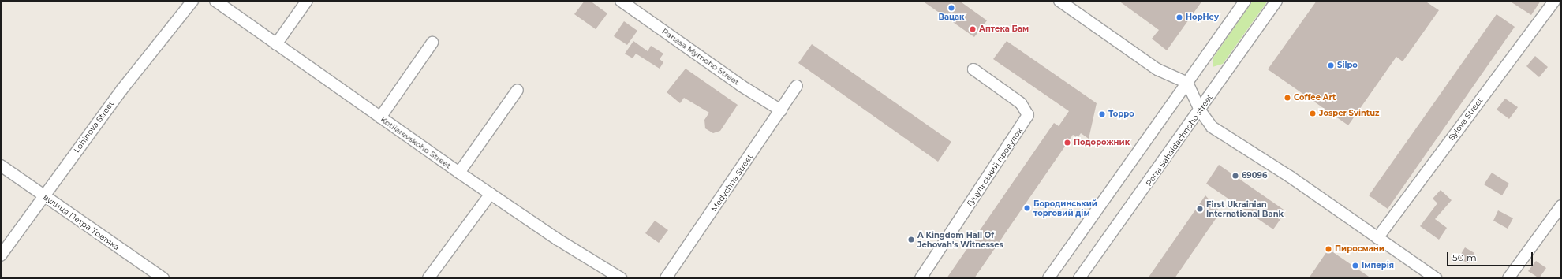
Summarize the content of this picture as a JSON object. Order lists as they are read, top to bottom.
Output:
{
  "streets": {
    "street": [
      "Panasa Myrnoho Street",
      "Sylova Street",
      "Lohinova Street",
      "Petra Sahaidachnoho street",
      "Kotliarevskoho Street",
      "Гуцульський провулок",
      "Medychna Street",
      "вулиця Петра Третяка"
    ]
  },
  "crossings": [
    ["Panasa Myrnoho Street", "Medychna Street"],
    ["Lohinova Street", "вулиця Петра Третяка"]
  ],
  "places": [
    "Вацак",
    "HopHey",
    "Аптека Бам",
    "Silpo",
    "Coffee Art",
    "Josper Svintuz",
    "Торро",
    "Подорожник",
    "69096",
    "Бородинський торговий дім",
    "First Ukrainian International Bank",
    "A Kingdom Hall Of Jehovah's Witnesses",
    "Пиросмани",
    "Імперія"
  ],
  "scale_bar": "50 m"
}
